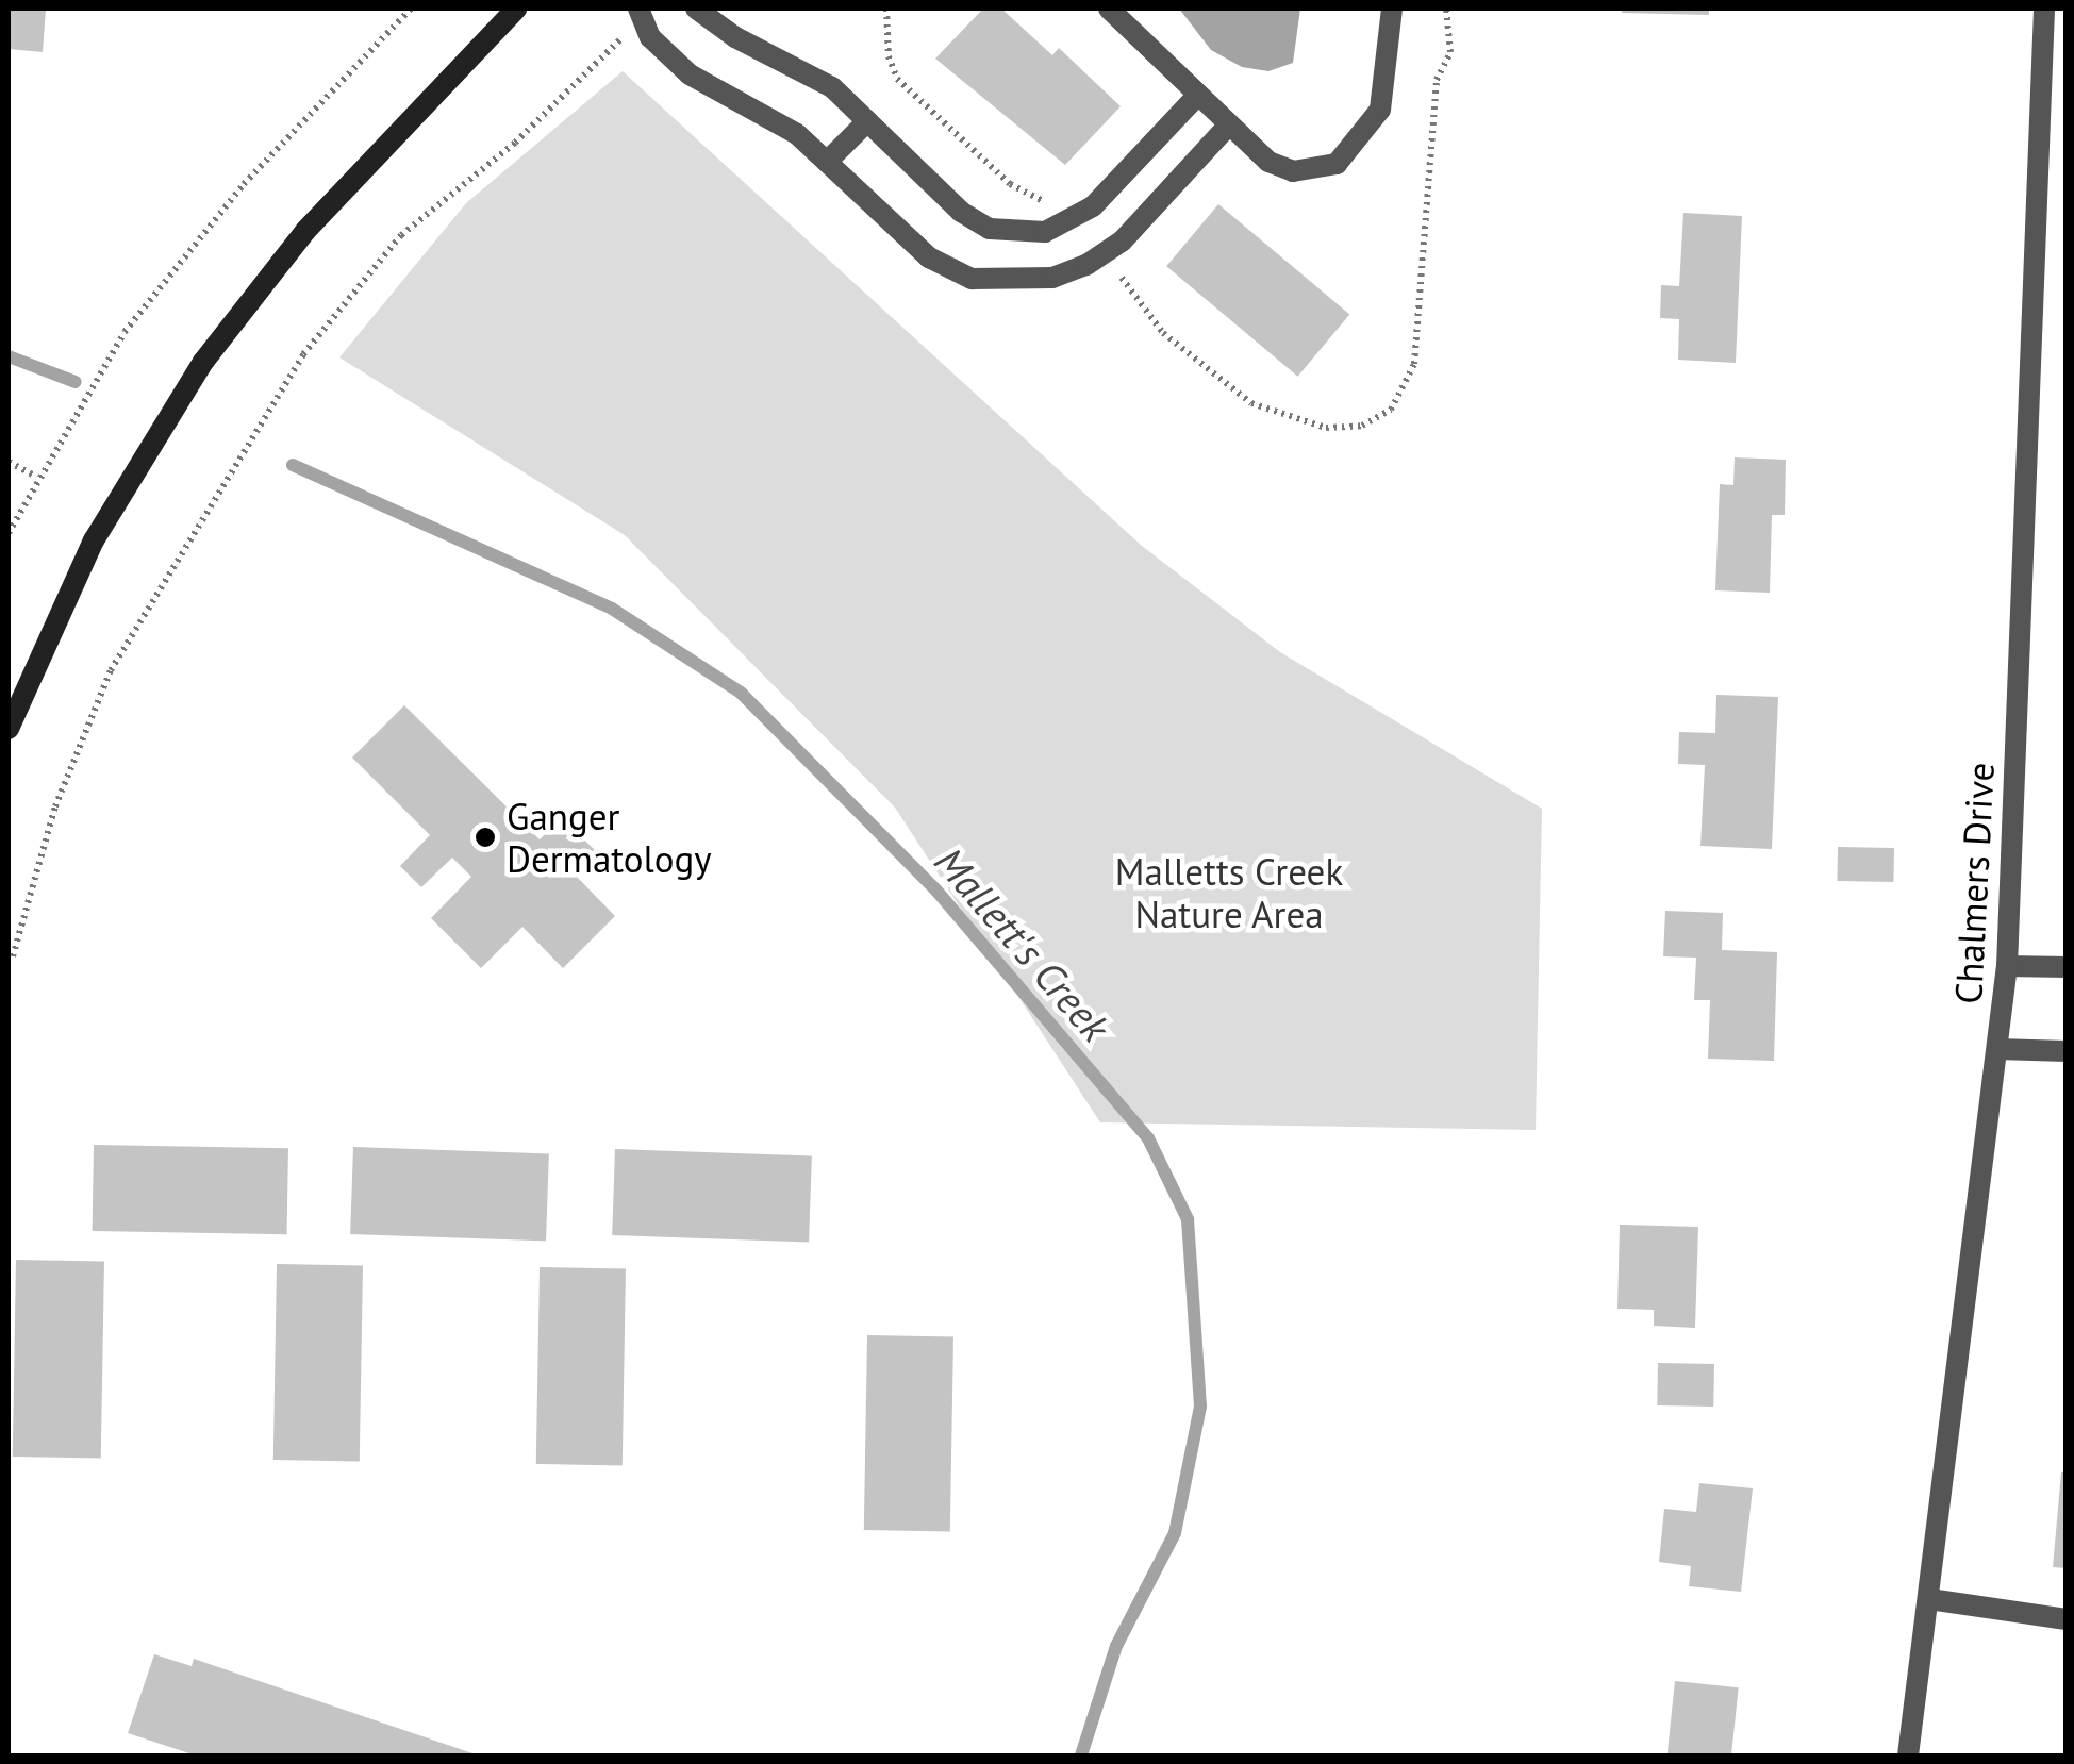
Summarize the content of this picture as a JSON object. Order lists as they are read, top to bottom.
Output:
{
  "streets": {
    "street": ["Chalmers Drive"]
  },
  "water": ["Mallett's Creek"],
  "parks": ["Malletts Creek Nature Area"],
  "places": ["Ganger Dermatology"]
}
